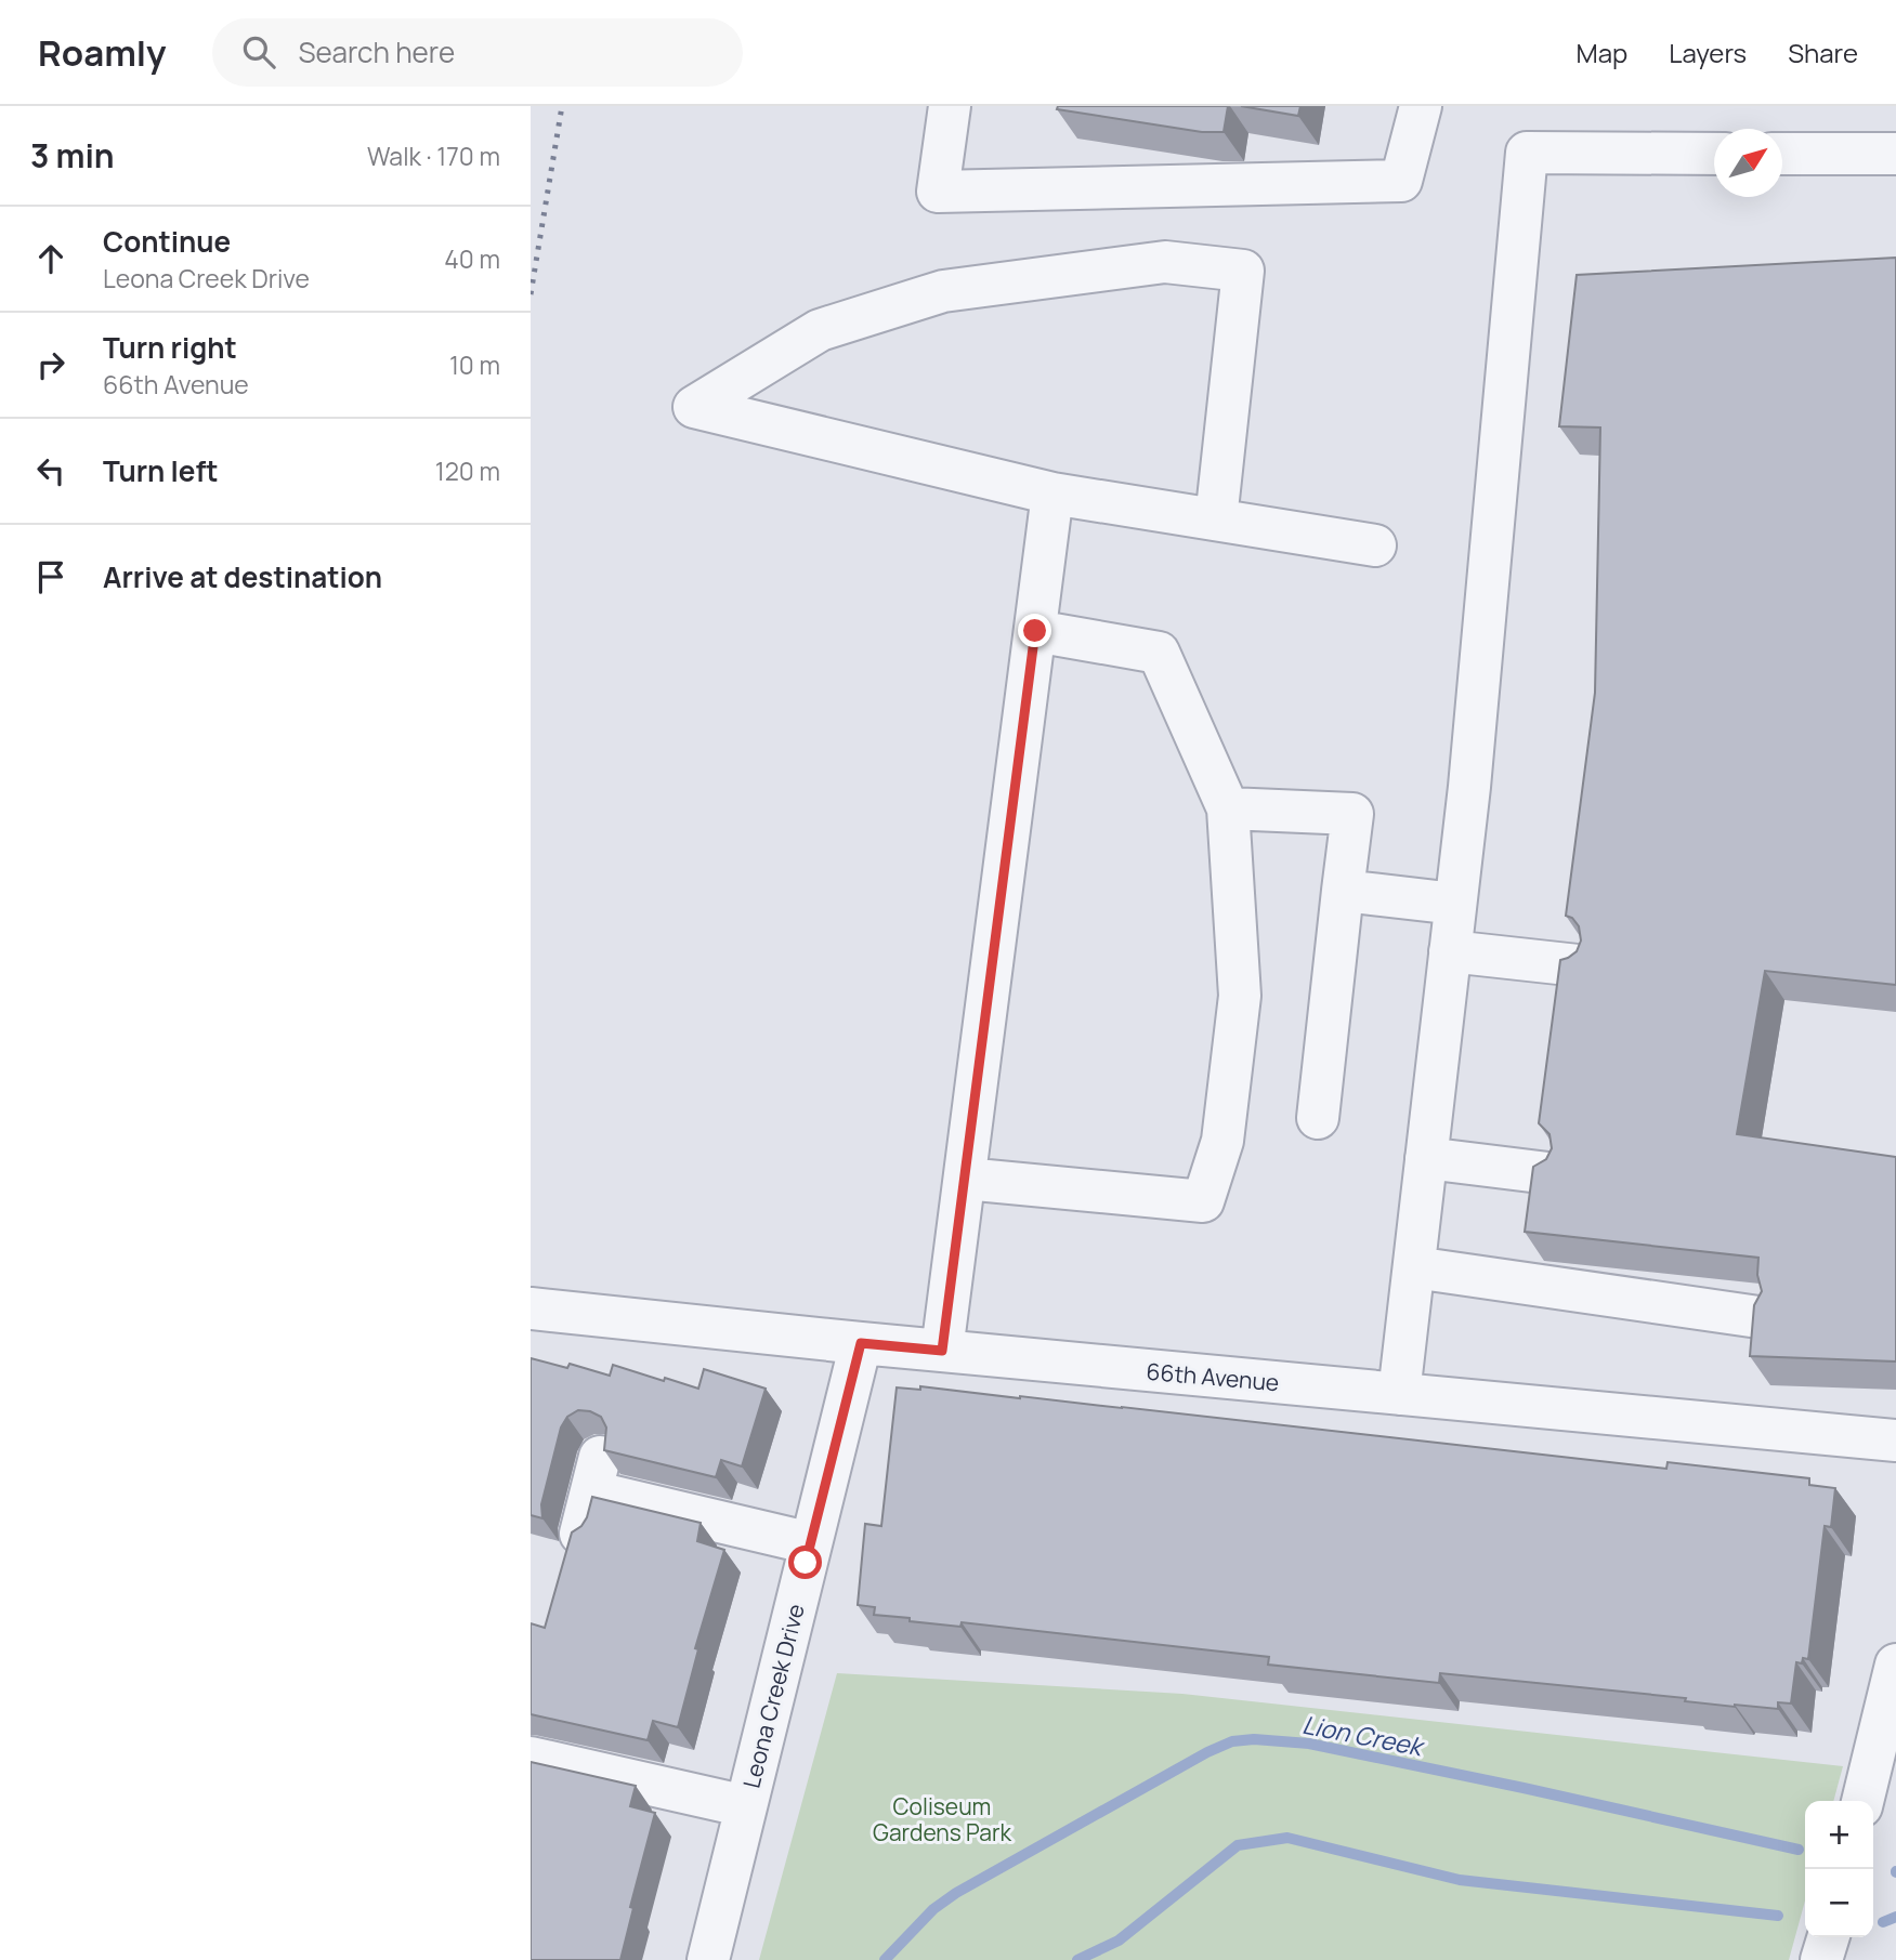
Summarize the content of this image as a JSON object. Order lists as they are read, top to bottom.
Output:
{
  "streets": {
    "street": ["66th Avenue", "Leona Creek Drive"]
  },
  "crossings": [
    ["66th Avenue", "Leona Creek Drive"]
  ],
  "water": ["Lion Creek"],
  "parks": ["Coliseum Gardens Park"],
  "north": "top right",
  "page": {
    "header": "Roamly",
    "search": "Search here",
    "nav": ["Map", "Layers", "Share"],
    "heading": ["3 min", "Walk · 170 m"],
    "list": [
      ["Continue", "Leona Creek Drive", "40 m"],
      ["Turn right", "66th Avenue", "10 m"],
      ["Turn left", "120 m"],
      "Arrive at destination"
    ],
    "map_buttons": ["+", "−"]
  }
}
